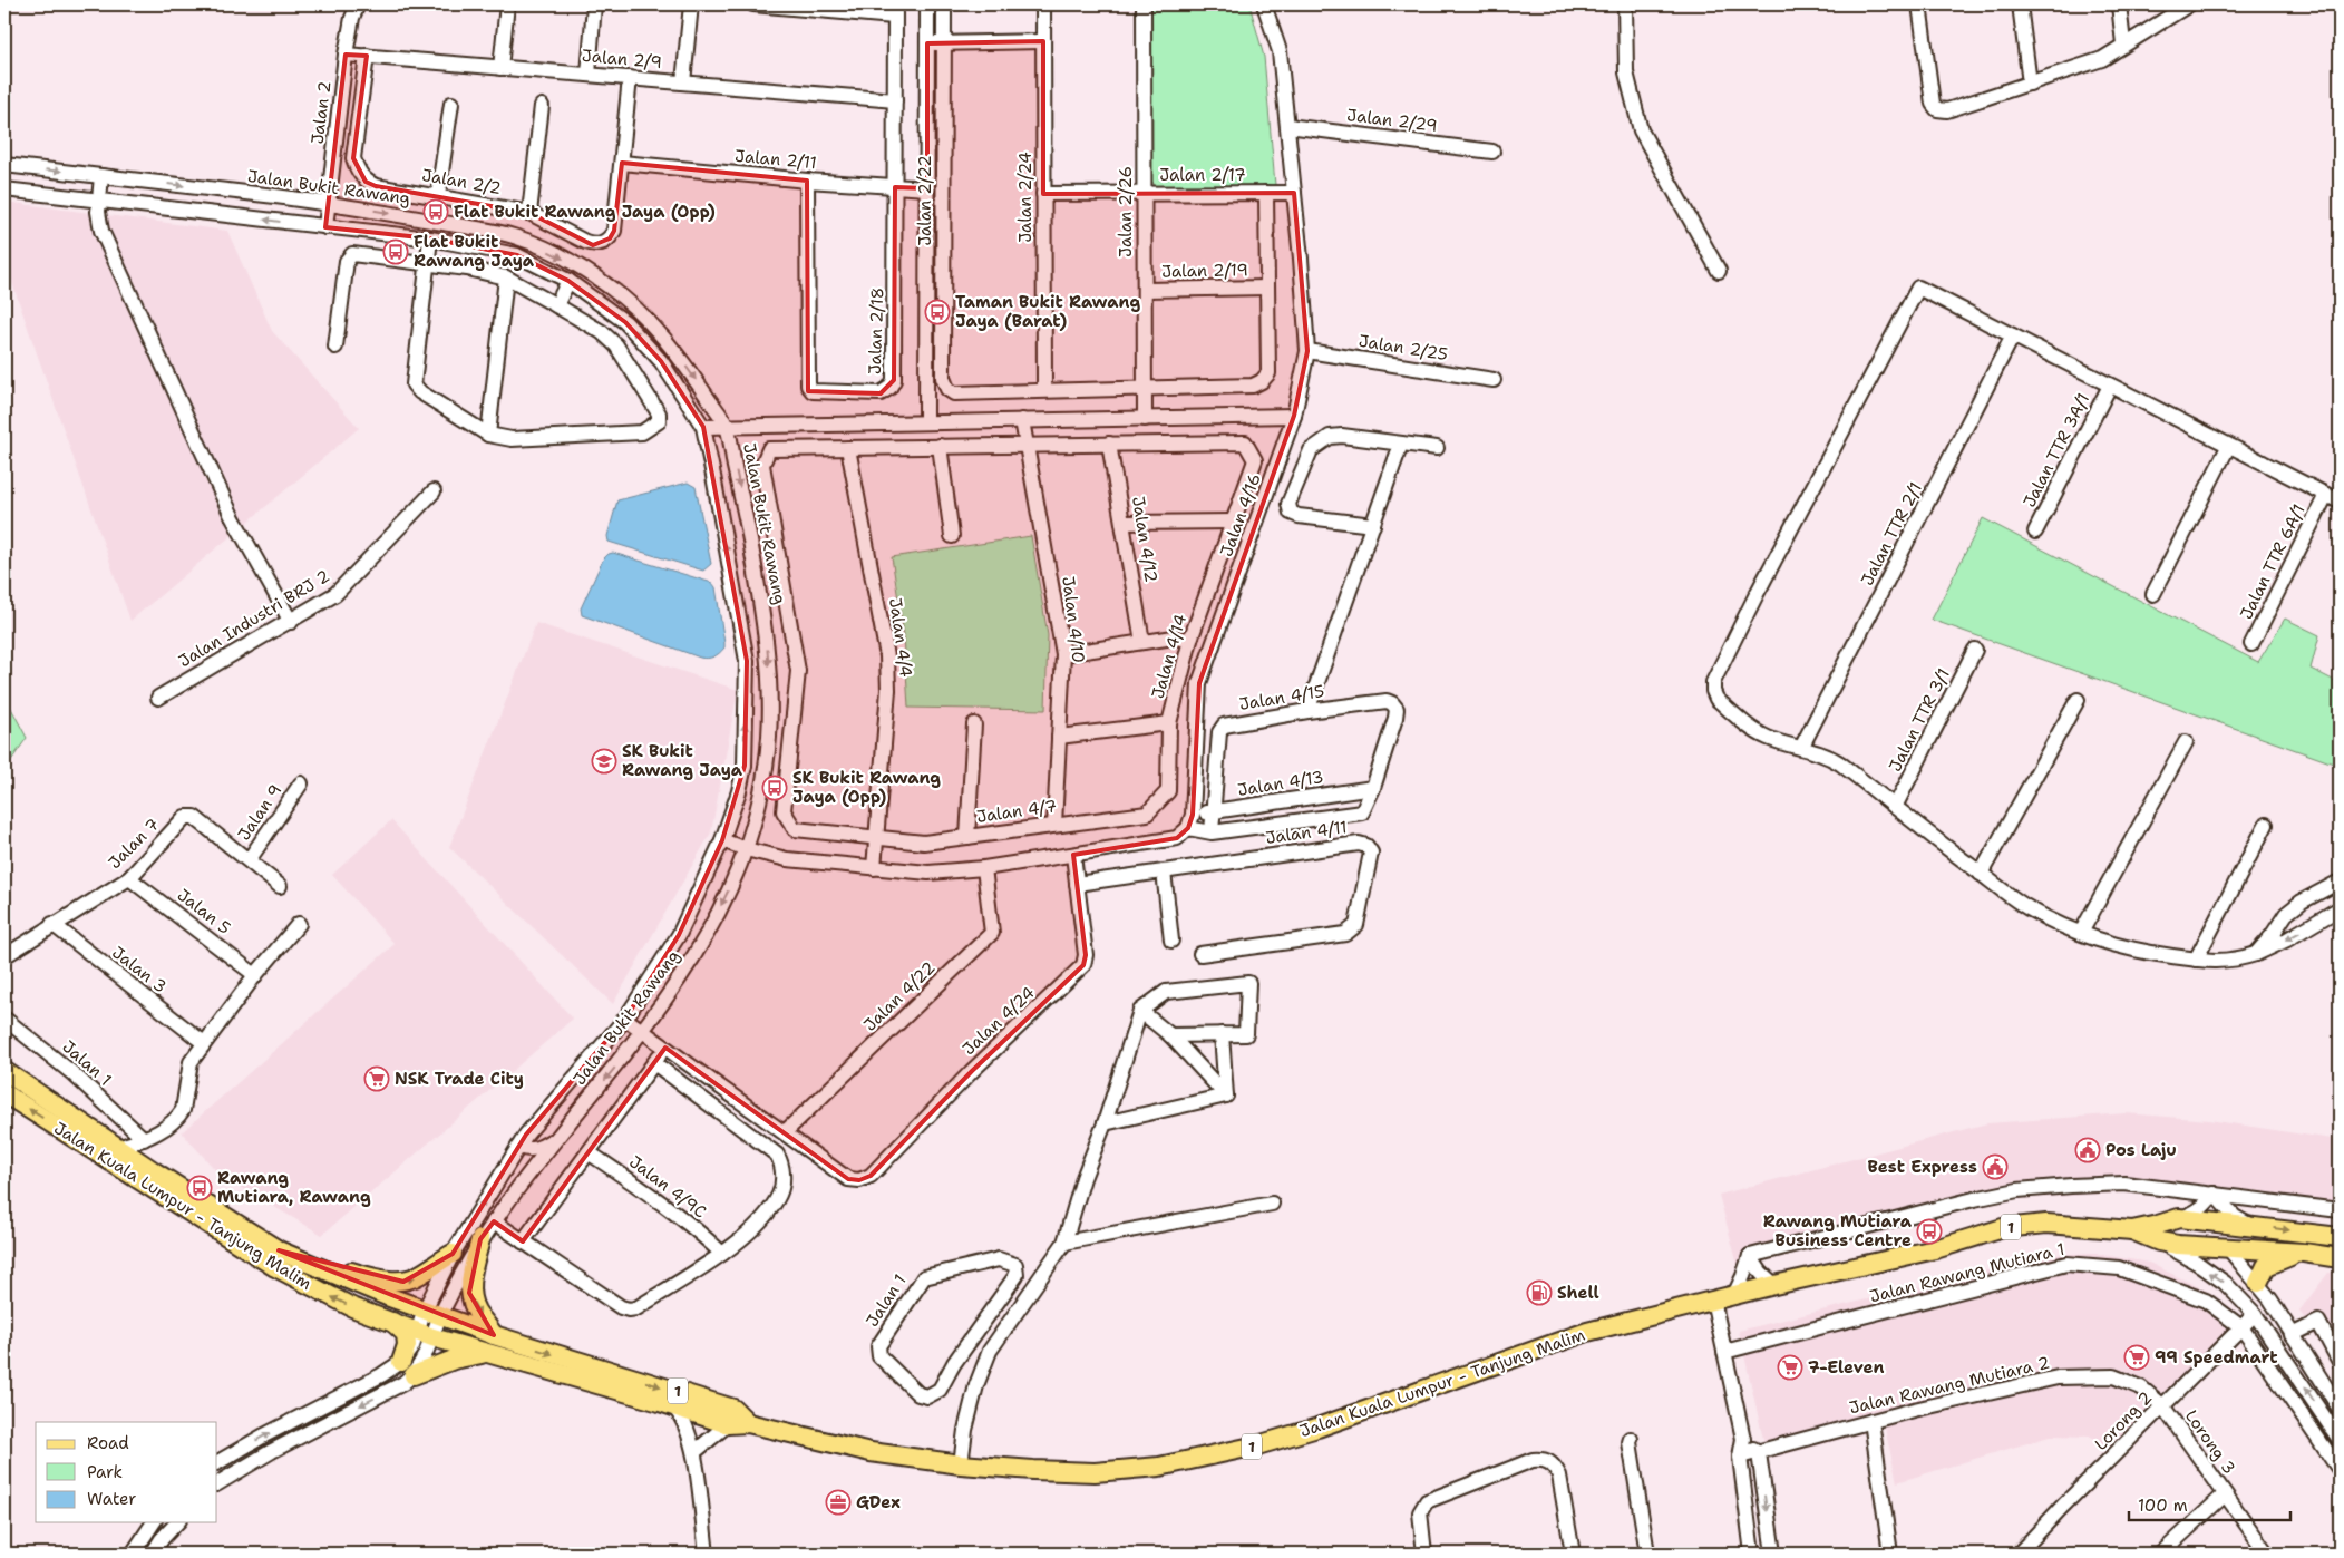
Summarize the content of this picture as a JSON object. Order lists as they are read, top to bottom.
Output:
{
  "streets": {
    "main road": ["Jalan Kuala Lumpur - Tanjung Malim", "1"],
    "street": [
      "Jalan 2/9",
      "Jalan 2",
      "Jalan 2/29",
      "Jalan 2/11",
      "Jalan 2/17",
      "Jalan 2/2",
      "Jalan Bukit Rawang",
      "Jalan 2/24",
      "Jalan 2/22",
      "Jalan 2/26",
      "Jalan 2/19",
      "Jalan 2/18",
      "Jalan 2/25",
      "Jalan TTR 3A/1",
      "Jalan 4/16",
      "Jalan TTR 2/1",
      "Jalan 4/12",
      "Jalan TTR 6A/1",
      "Jalan Industri BRJ 2",
      "Jalan 4/10",
      "Jalan 4/4",
      "Jalan 4/14",
      "Jalan 4/15",
      "Jalan TTR 3/1",
      "Jalan 4/13",
      "Jalan 4/7",
      "Jalan 9",
      "Jalan 4/11",
      "Jalan 7",
      "Jalan 5",
      "Jalan 3",
      "Jalan 4/22",
      "Jalan 4/24",
      "Jalan 1",
      "Jalan 4/9C",
      "Jalan Rawang Mutiara 1",
      "Jalan Rawang Mutiara 2",
      "Lorong 2",
      "Lorong 3"
    ]
  },
  "crossings": [
    ["Jalan 2/9", "Jalan 2"],
    ["Jalan 2/9", "Jalan 2/2"],
    ["Jalan 2", "Jalan Bukit Rawang"],
    ["Jalan 2/29", "Jalan 4/16"],
    ["Jalan 2/11", "Jalan 2/2"],
    ["Jalan 2/11", "Jalan 2/18"],
    ["Jalan 2/17", "Jalan 2/24"],
    ["Jalan 2/17", "Jalan 2/26"],
    ["Jalan 2/17", "Jalan 4/16"],
    ["Jalan Bukit Rawang", "Jalan Kuala Lumpur - Tanjung Malim"],
    ["Jalan 2/24", "Jalan 2/22"],
    ["Jalan 2/26", "Jalan 2/19"],
    ["Jalan 2/25", "Jalan 4/16"],
    ["Jalan 4/16", "Jalan 4/13"],
    ["Jalan 4/12", "Jalan 4/14"],
    ["Jalan 4/10", "Jalan 4/7"],
    ["Jalan 4/4", "Jalan 4/7"],
    ["Jalan 4/14", "Jalan 4/7"],
    ["Jalan 4/15", "Jalan 4/13"],
    ["Jalan 9", "Jalan 7"],
    ["Jalan 4/11", "Jalan 4/24"],
    ["Jalan 7", "Jalan 5"],
    ["Jalan 7", "Jalan 3"],
    ["Jalan 4/22", "Jalan 4/24"],
    ["Jalan Kuala Lumpur - Tanjung Malim", "1"],
    ["Jalan Rawang Mutiara 1", "Lorong 2"],
    ["Jalan Rawang Mutiara 2", "Lorong 2"],
    ["Jalan Rawang Mutiara 2", "Lorong 3"],
    ["Lorong 2", "Lorong 3"]
  ],
  "places": {
    "bus stop": [
      "Flat Bukit Rawang Jaya (Opp)",
      "Flat Bukit Rawang Jaya",
      "Taman Bukit Rawang Jaya (Barat)",
      "SK Bukit Rawang Jaya (Opp)",
      "Rawang Mutiara, Rawang",
      "Rawang Mutiara Business Centre"
    ],
    "school or university": ["SK Bukit Rawang Jaya"],
    "supermarket": ["NSK Trade City", "99 Speedmart", "7-Eleven"],
    "public building": ["Pos Laju", "Best Express"],
    "fuel station": ["Shell"],
    "office": ["GDex"]
  },
  "legend": ["Road", "Park", "Water"],
  "scale_bar": "100 m"
}
